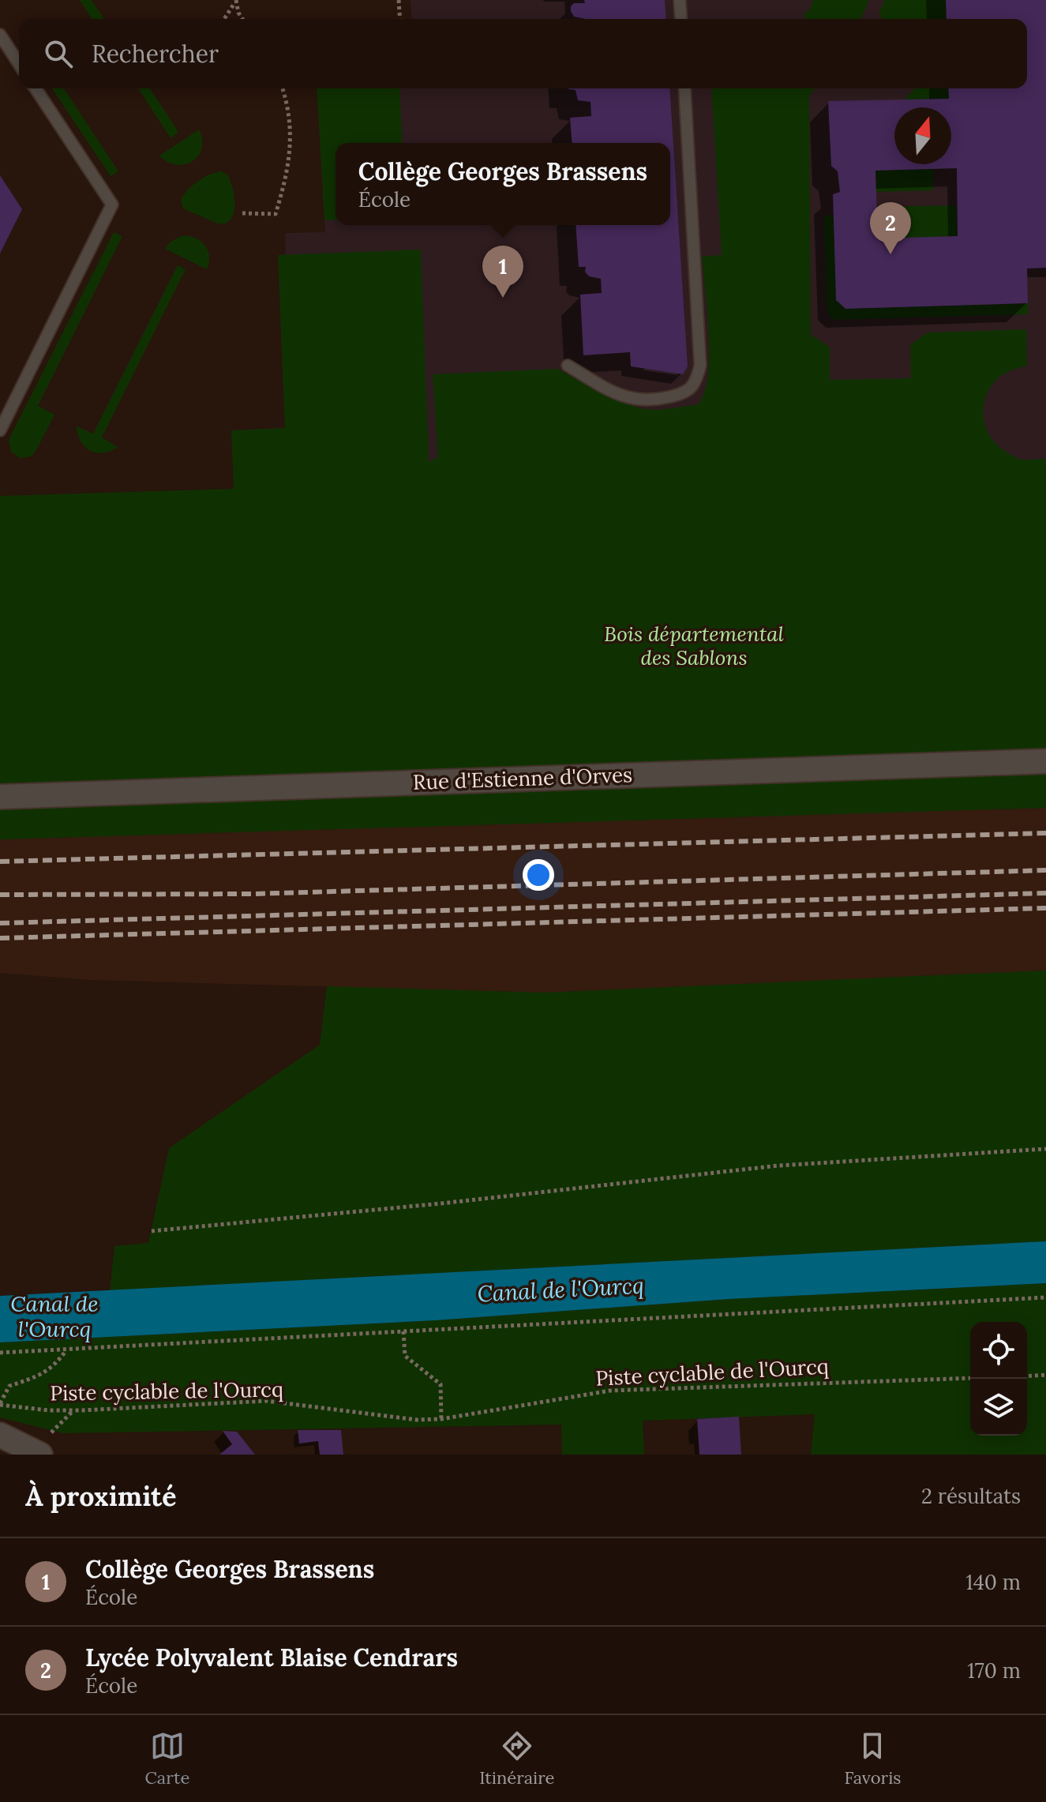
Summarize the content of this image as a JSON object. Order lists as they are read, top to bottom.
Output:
{
  "streets": {
    "street": ["Rue d'Estienne d'Orves"],
    "path": ["Piste cyclable de l'Ourcq"]
  },
  "water": ["Canal de l'Ourcq"],
  "parks": ["Bois départemental des Sablons"],
  "north": "top",
  "page": {
    "search": "Rechercher",
    "popup": ["Collège Georges Brassens", "École"],
    "pins": ["2", "1"],
    "heading": ["À proximité", "2 résultats"],
    "list": [
      {
        "mark": "1",
        "name": "Collège Georges Brassens",
        "note": "École",
        "value": "140 m"
      },
      {
        "mark": "2",
        "name": "Lycée Polyvalent Blaise Cendrars",
        "note": "École",
        "value": "170 m"
      }
    ],
    "nav": ["Carte", "Itinéraire", "Favoris"]
  }
}
